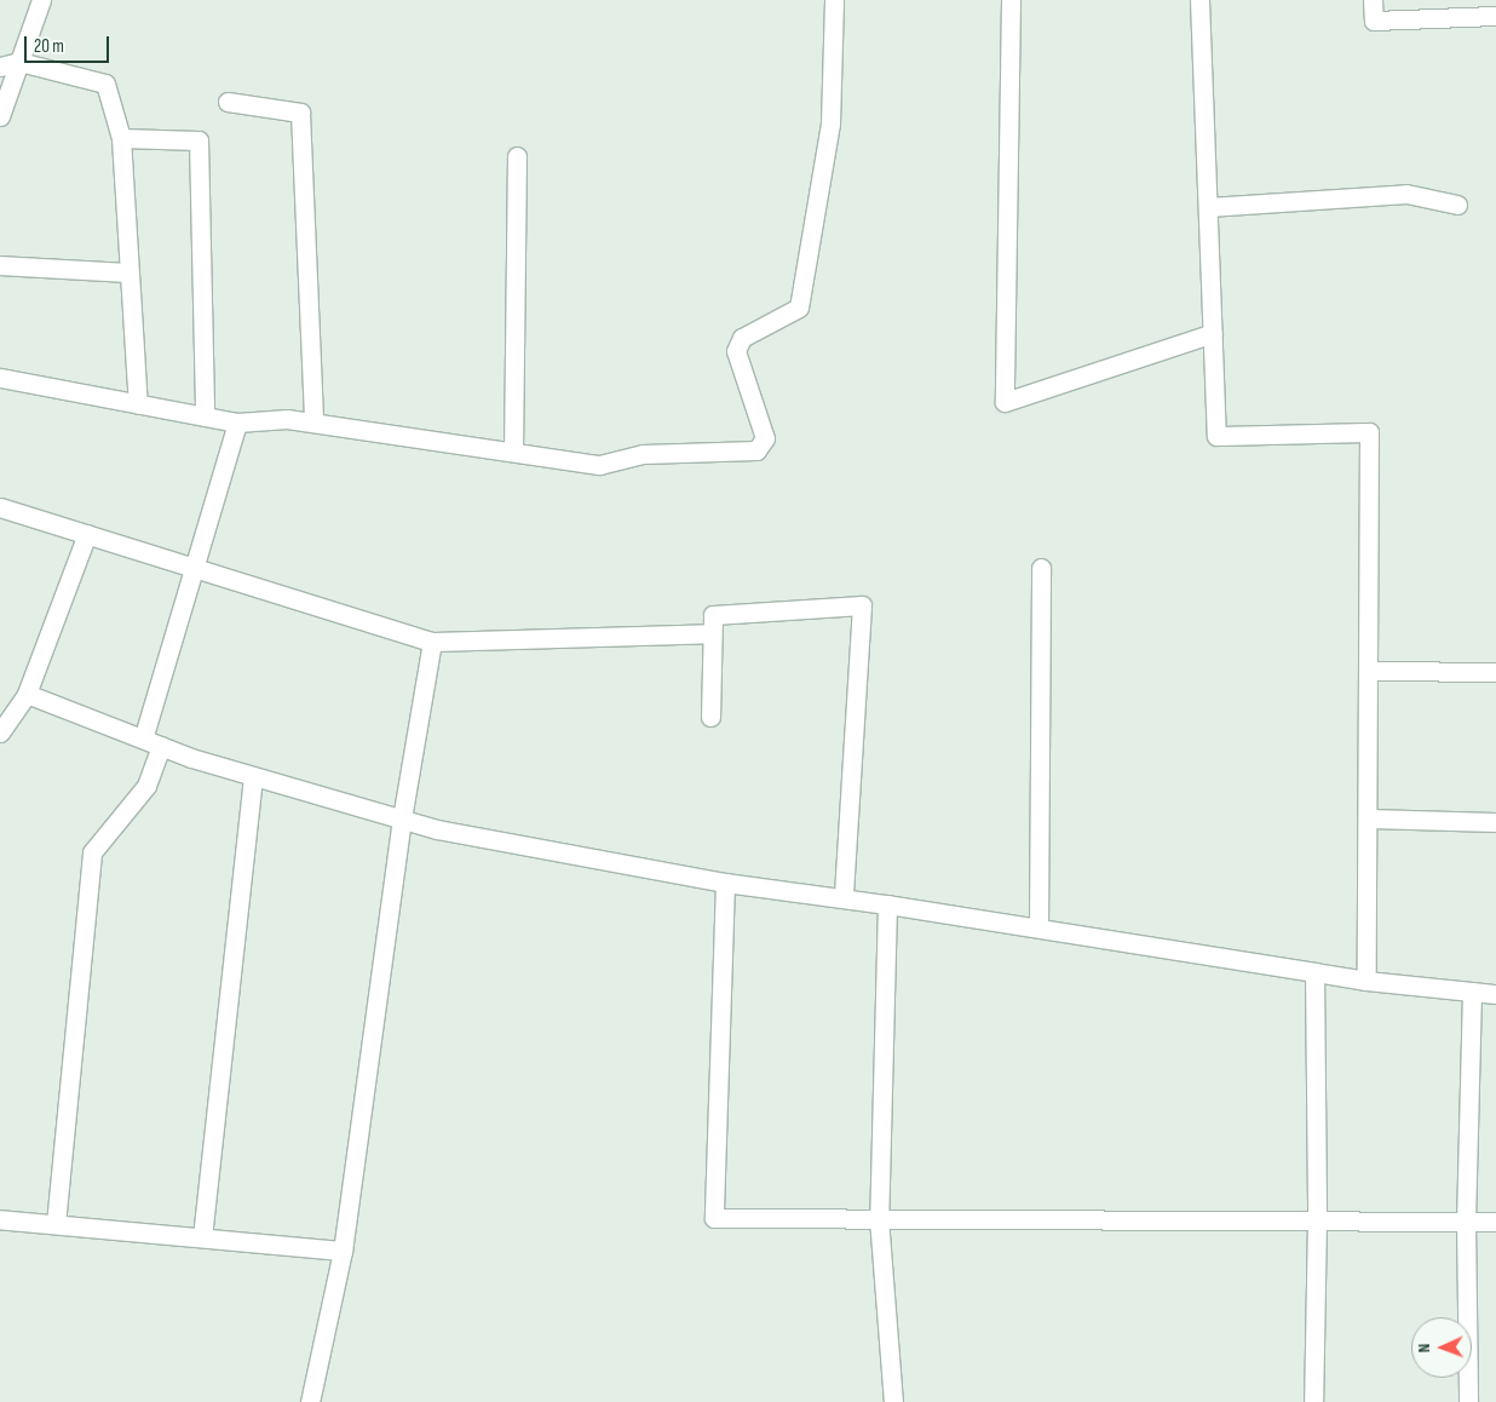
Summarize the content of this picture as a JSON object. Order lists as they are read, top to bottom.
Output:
{
  "scale_bar": "20 m",
  "north": "left"
}
